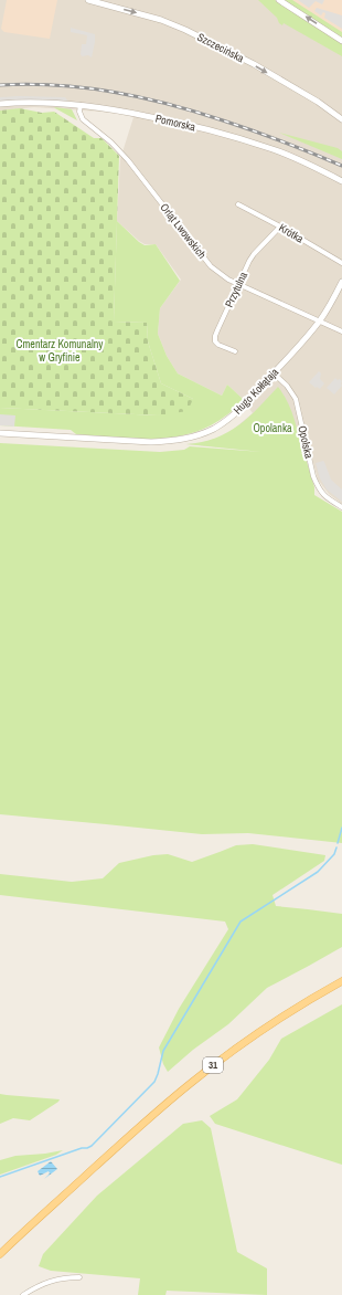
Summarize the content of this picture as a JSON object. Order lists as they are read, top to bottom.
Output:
{
  "streets": {
    "main road": ["31"],
    "street": [
      "Szczecińska",
      "Pomorska",
      "Orląt Lwowskich",
      "Krótka",
      "Przytulna",
      "Hugo Kołłątaja",
      "Opolska"
    ]
  },
  "crossings": [
    ["Pomorska", "Orląt Lwowskich"],
    ["Orląt Lwowskich", "Przytulna"],
    ["Orląt Lwowskich", "Hugo Kołłątaja"],
    ["Krótka", "Przytulna"],
    ["Hugo Kołłątaja", "Opolska"]
  ],
  "one_way": ["Szczecińska"],
  "parks": ["Cmentarz Komunalny w Gryfinie", "Opolanka"]
}
